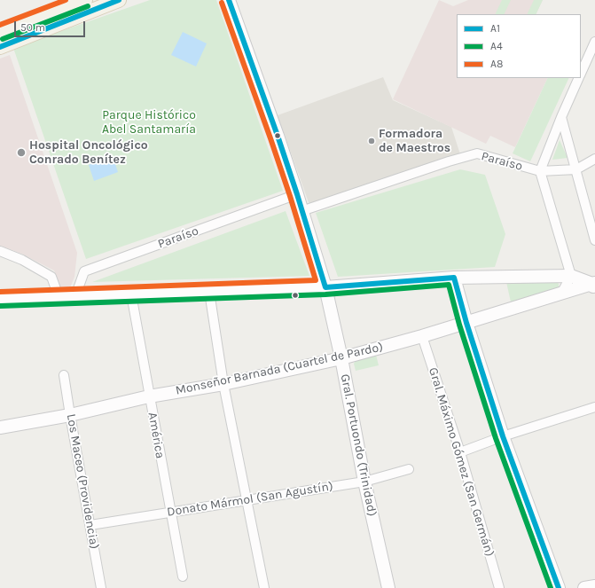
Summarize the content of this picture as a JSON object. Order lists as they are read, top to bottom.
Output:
{
  "streets": {
    "main road": ["Monseñor Barnada (Cuartel de Pardo)", "Gral. Portuondo (Trinidad)"],
    "street": [
      "Paraíso",
      "América",
      "Gral. Máximo Gómez (San Germán)",
      "Los Maceo (Providencia)",
      "Donato Mármol (San Agustín)"
    ]
  },
  "crossings": [
    ["Paraíso", "Gral. Portuondo (Trinidad)"],
    ["Monseñor Barnada (Cuartel de Pardo)", "América"],
    ["Monseñor Barnada (Cuartel de Pardo)", "Gral. Portuondo (Trinidad)"],
    ["Monseñor Barnada (Cuartel de Pardo)", "Gral. Máximo Gómez (San Germán)"],
    ["Monseñor Barnada (Cuartel de Pardo)", "Los Maceo (Providencia)"],
    ["América", "Donato Mármol (San Agustín)"],
    ["Gral. Portuondo (Trinidad)", "Donato Mármol (San Agustín)"],
    ["Los Maceo (Providencia)", "Donato Mármol (San Agustín)"]
  ],
  "parks": ["Parque Histórico Abel Santamaría"],
  "places": ["Formadora de Maestros", "Hospital Oncológico Conrado Benítez"],
  "lines": ["transit line A1", "transit line A8", "transit line A4"],
  "legend": ["A1", "A4", "A8"],
  "scale_bar": "50 m"
}
